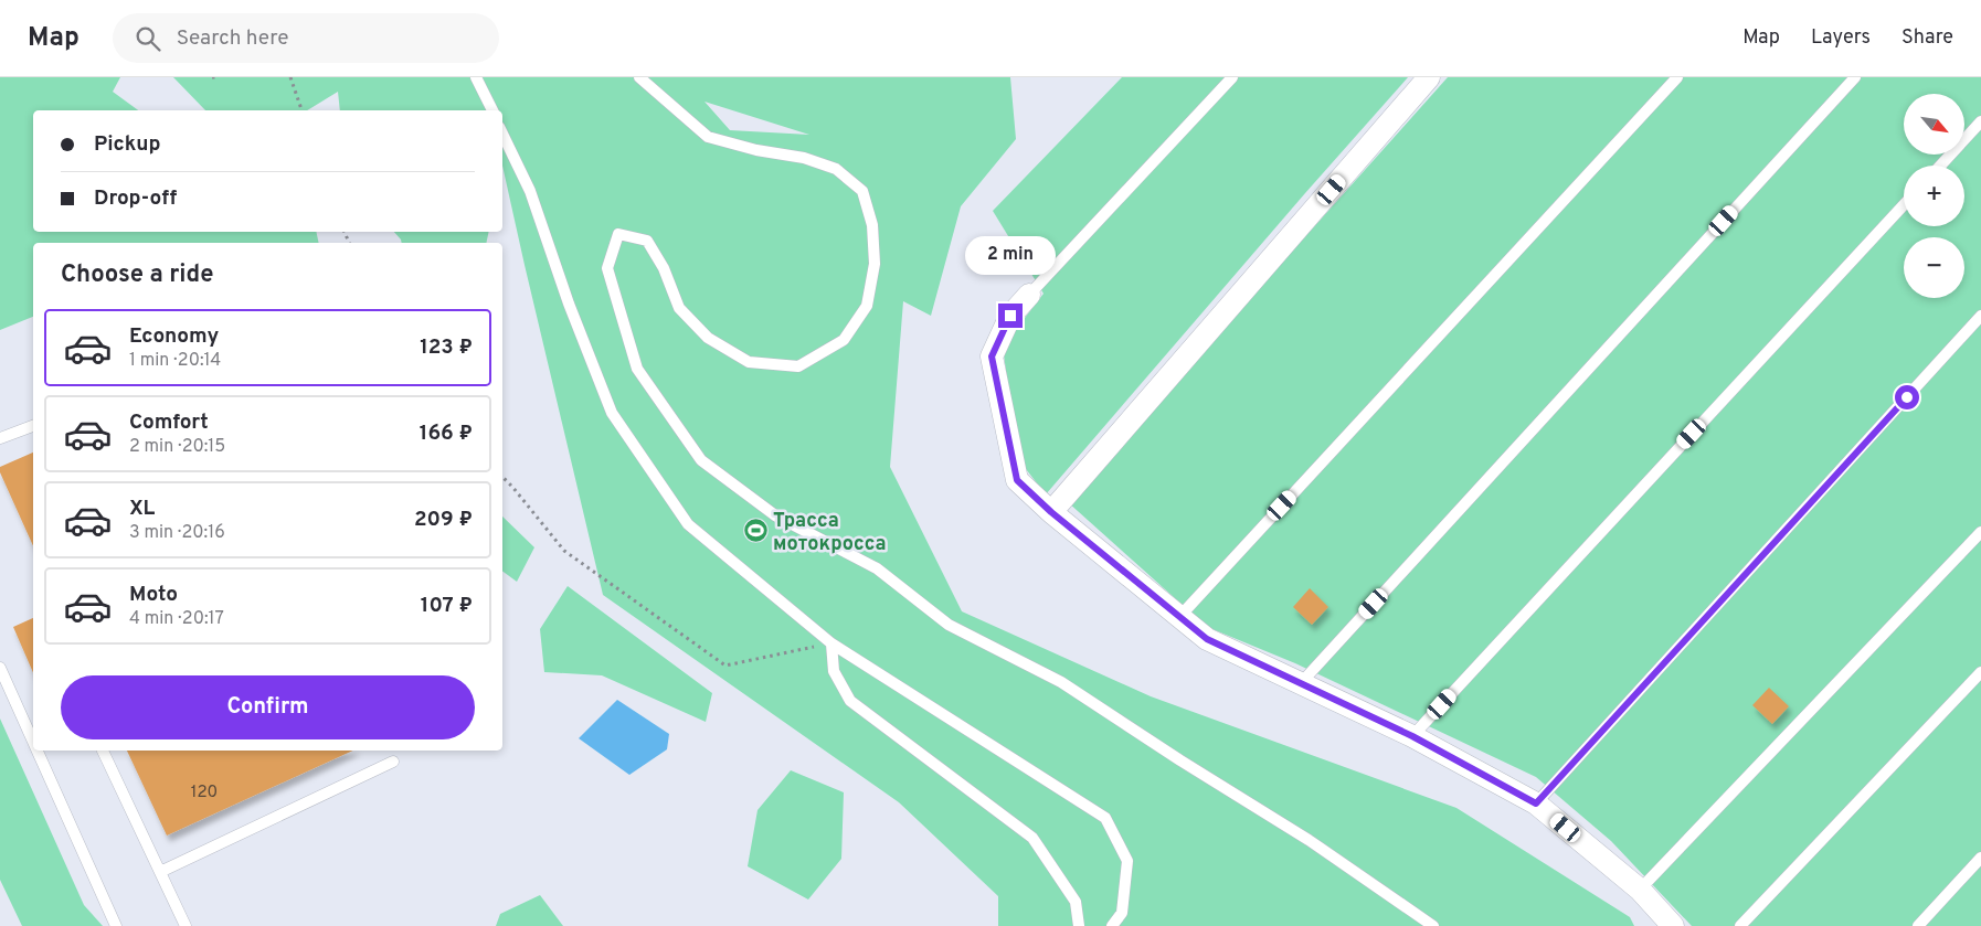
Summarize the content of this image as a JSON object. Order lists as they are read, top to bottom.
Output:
{
  "places": {
    "sports": ["Трасса мотокросса"]
  },
  "house_numbers": ["120"],
  "north": "bottom right",
  "page": {
    "header": "Map",
    "search": "Search here",
    "nav": ["Map", "Layers", "Share"],
    "map_buttons": ["+", "−"],
    "banner": ["Pickup", "Drop-off"],
    "bubble": "2 min",
    "heading": "Choose a ride",
    "list": [
      {
        "name": "Economy",
        "note": "1 min · 20:14",
        "value": "123 ₽"
      },
      {
        "name": "Comfort",
        "note": "2 min · 20:15",
        "value": "166 ₽"
      },
      {
        "name": "XL",
        "note": "3 min · 20:16",
        "value": "209 ₽"
      },
      {
        "name": "Moto",
        "note": "4 min · 20:17",
        "value": "107 ₽"
      }
    ],
    "buttons": "Confirm"
  }
}
